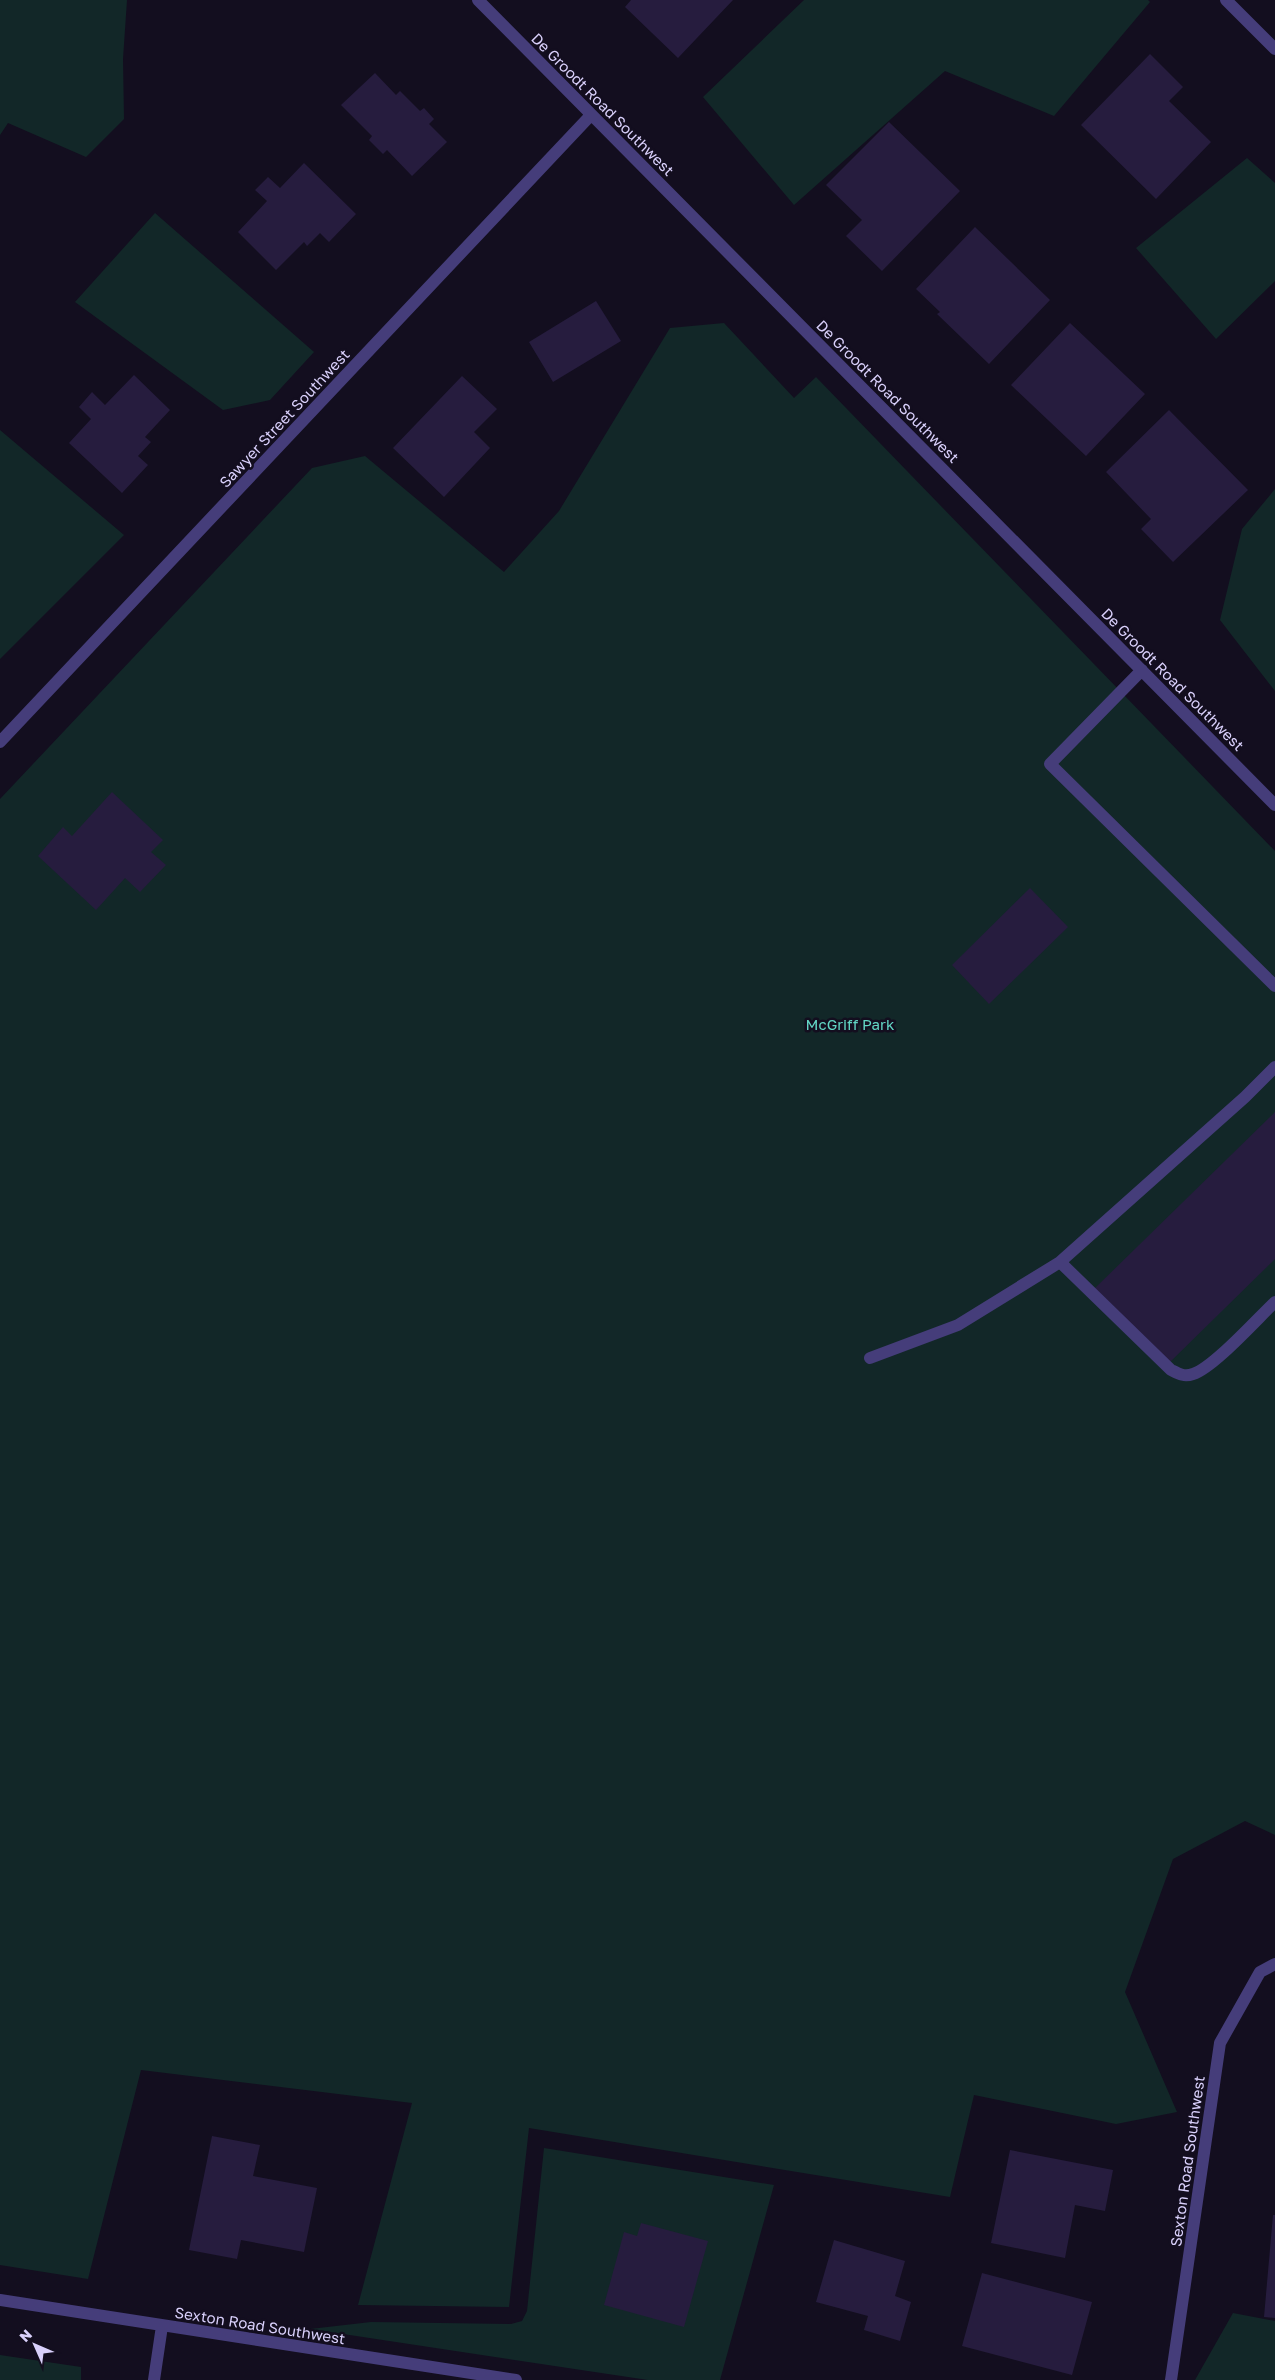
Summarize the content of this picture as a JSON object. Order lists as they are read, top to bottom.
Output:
{
  "streets": {
    "street": ["De Groodt Road Southwest", "Sawyer Street Southwest", "Sexton Road Southwest"]
  },
  "crossings": [
    ["De Groodt Road Southwest", "Sawyer Street Southwest"]
  ],
  "parks": ["McGriff Park"],
  "north": "top left"
}
